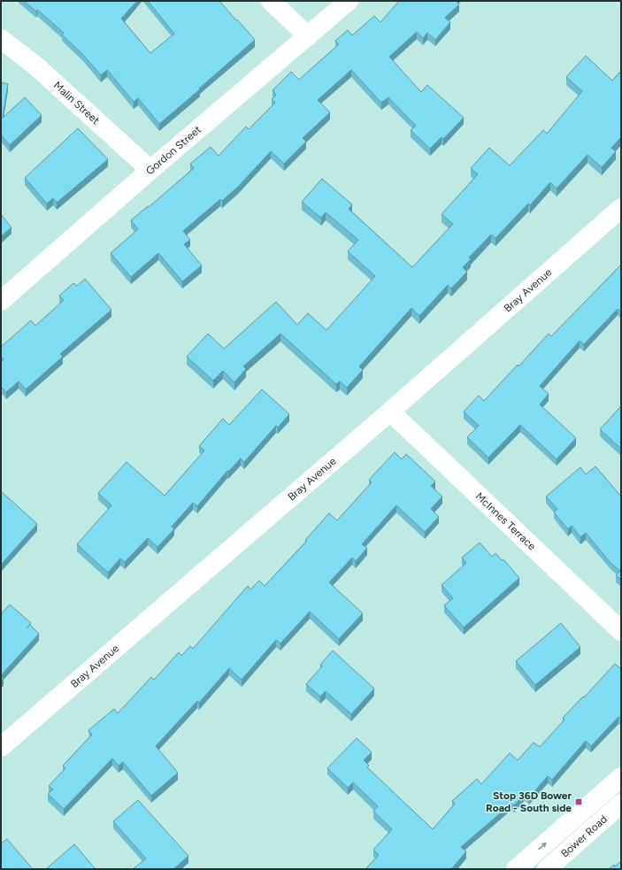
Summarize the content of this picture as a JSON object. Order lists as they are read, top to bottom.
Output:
{
  "streets": {
    "street": [
      "Malin Street",
      "Gordon Street",
      "Bray Avenue",
      "McInnes Terrace",
      "Bower Road"
    ]
  },
  "crossings": [
    ["Malin Street", "Gordon Street"],
    ["Bray Avenue", "McInnes Terrace"]
  ],
  "places": {
    "transit": ["Stop 36D Bower Road - South side"]
  }
}
